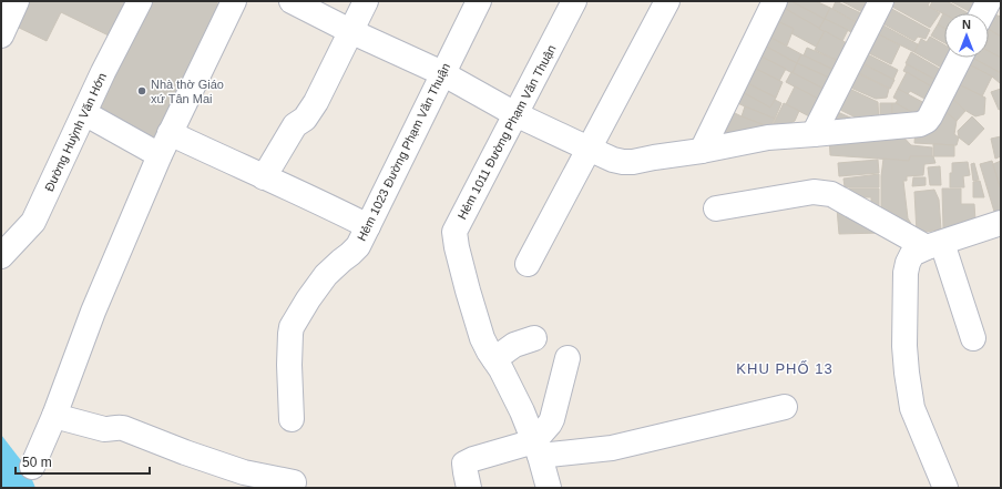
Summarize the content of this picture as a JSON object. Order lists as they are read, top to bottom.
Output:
{
  "streets": {
    "street": ["Đường Huỳnh Văn Hớn", "Hẻm 1011 Đường Phạm Văn Thuận", "Hẻm 1023 Đường Phạm Văn Thuận"]
  },
  "districts": ["KHU PHỐ 13"],
  "places": ["Nhà thờ Giáo xứ Tân Mai"],
  "scale_bar": "50 m",
  "north": "top"
}
